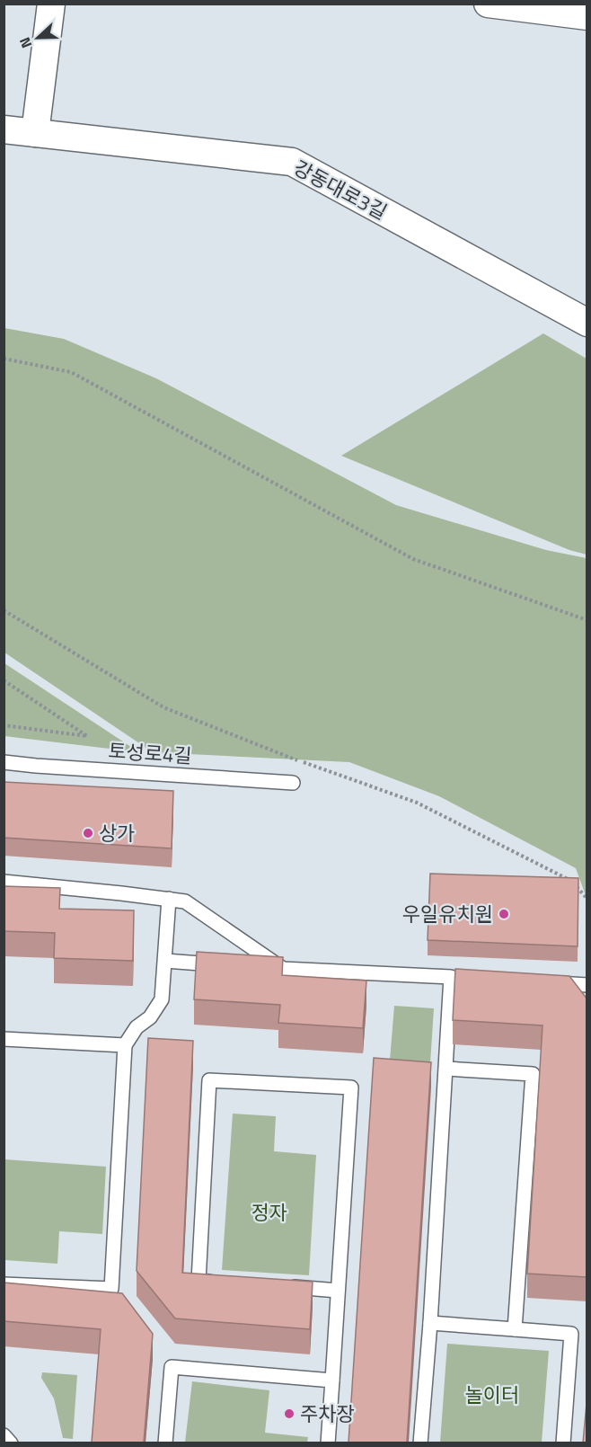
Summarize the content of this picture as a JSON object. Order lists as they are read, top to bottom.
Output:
{
  "streets": {
    "street": ["강동대로3길"],
    "lane": ["토성로4길"]
  },
  "parks": ["정자", "놀이터"],
  "places": ["상가", "우일유치원", "주차장"],
  "north": "left"
}
